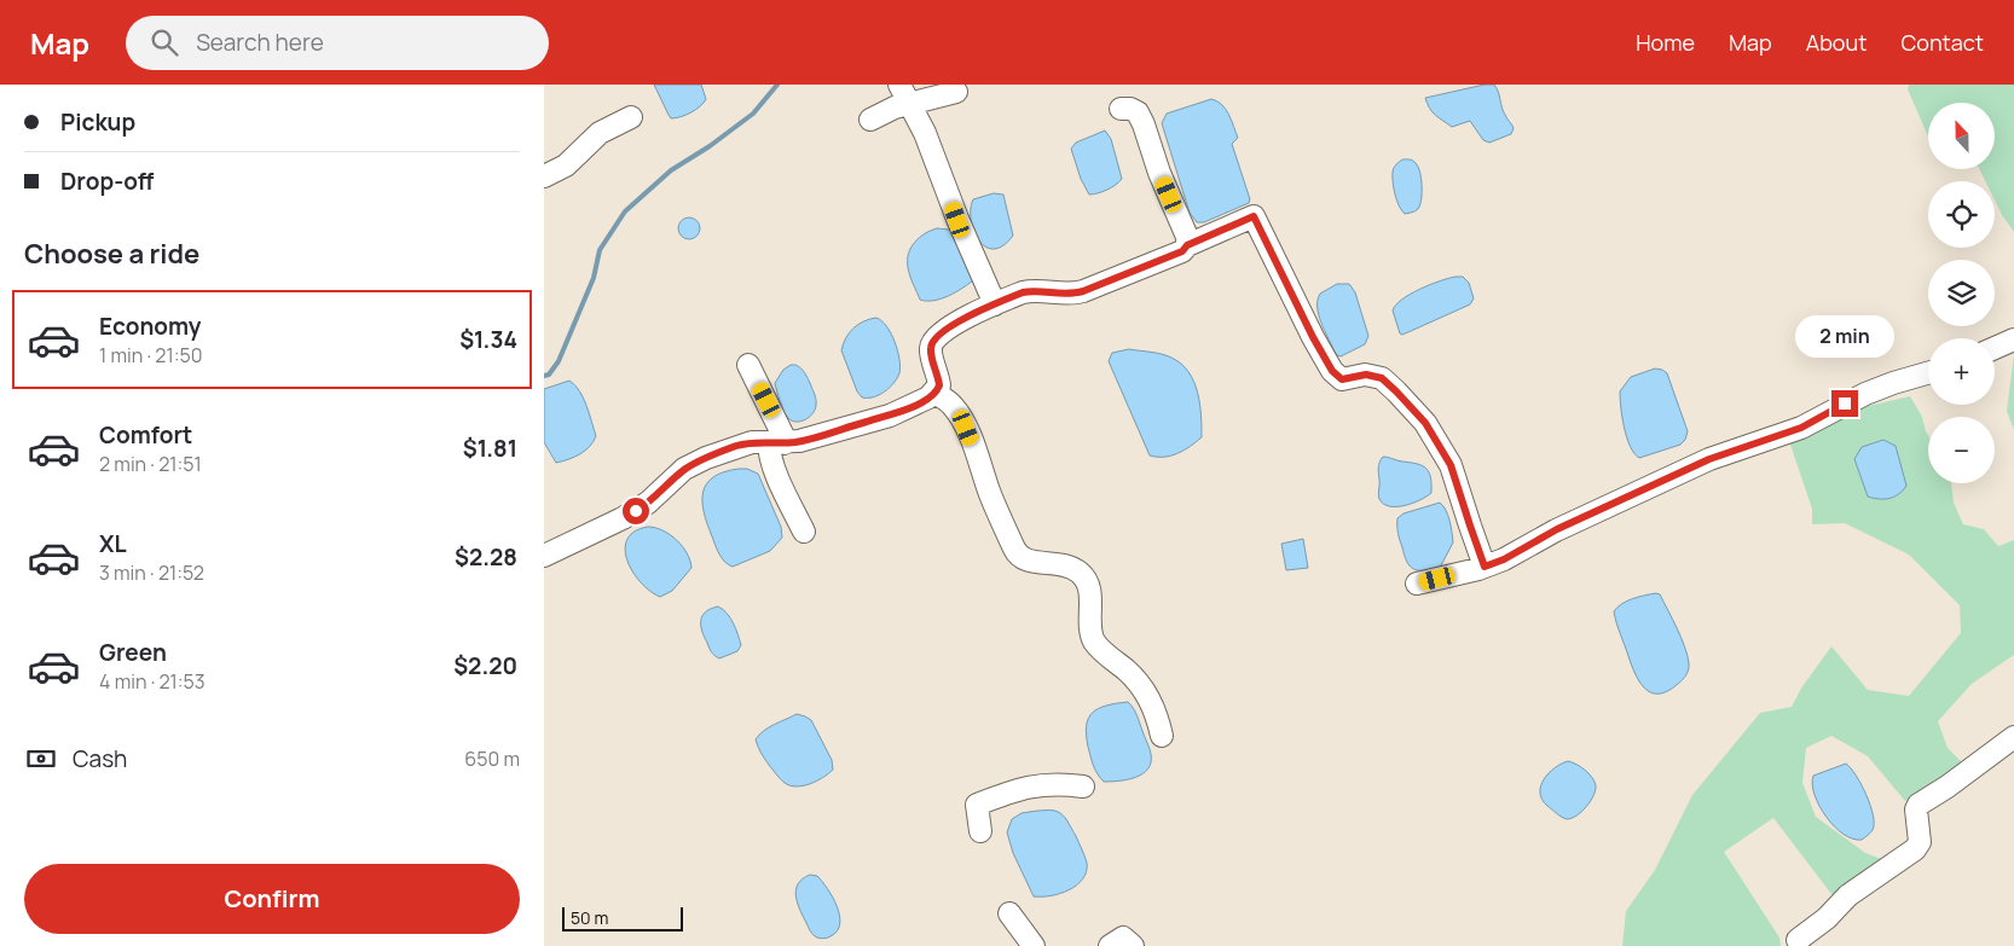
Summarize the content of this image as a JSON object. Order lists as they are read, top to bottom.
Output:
{
  "scale_bar": "50 m",
  "north": "top",
  "page": {
    "header": "Map",
    "search": "Search here",
    "nav": [
      "Home",
      "Map",
      "About",
      "Contact"
    ],
    "banner": ["Pickup", "Drop-off"],
    "map_buttons": ["+", "−"],
    "heading": "Choose a ride",
    "list": [
      {
        "name": "Economy",
        "note": "1 min · 21:50",
        "value": "$1.34"
      },
      {
        "name": "Comfort",
        "note": "2 min · 21:51",
        "value": "$1.81"
      },
      {
        "name": "XL",
        "note": "3 min · 21:52",
        "value": "$2.28"
      },
      {
        "name": "Green",
        "note": "4 min · 21:53",
        "value": "$2.20"
      }
    ],
    "bubble": "2 min",
    "pay": ["Cash", "650 m"],
    "buttons": "Confirm",
    "scale": "50 m"
  }
}
